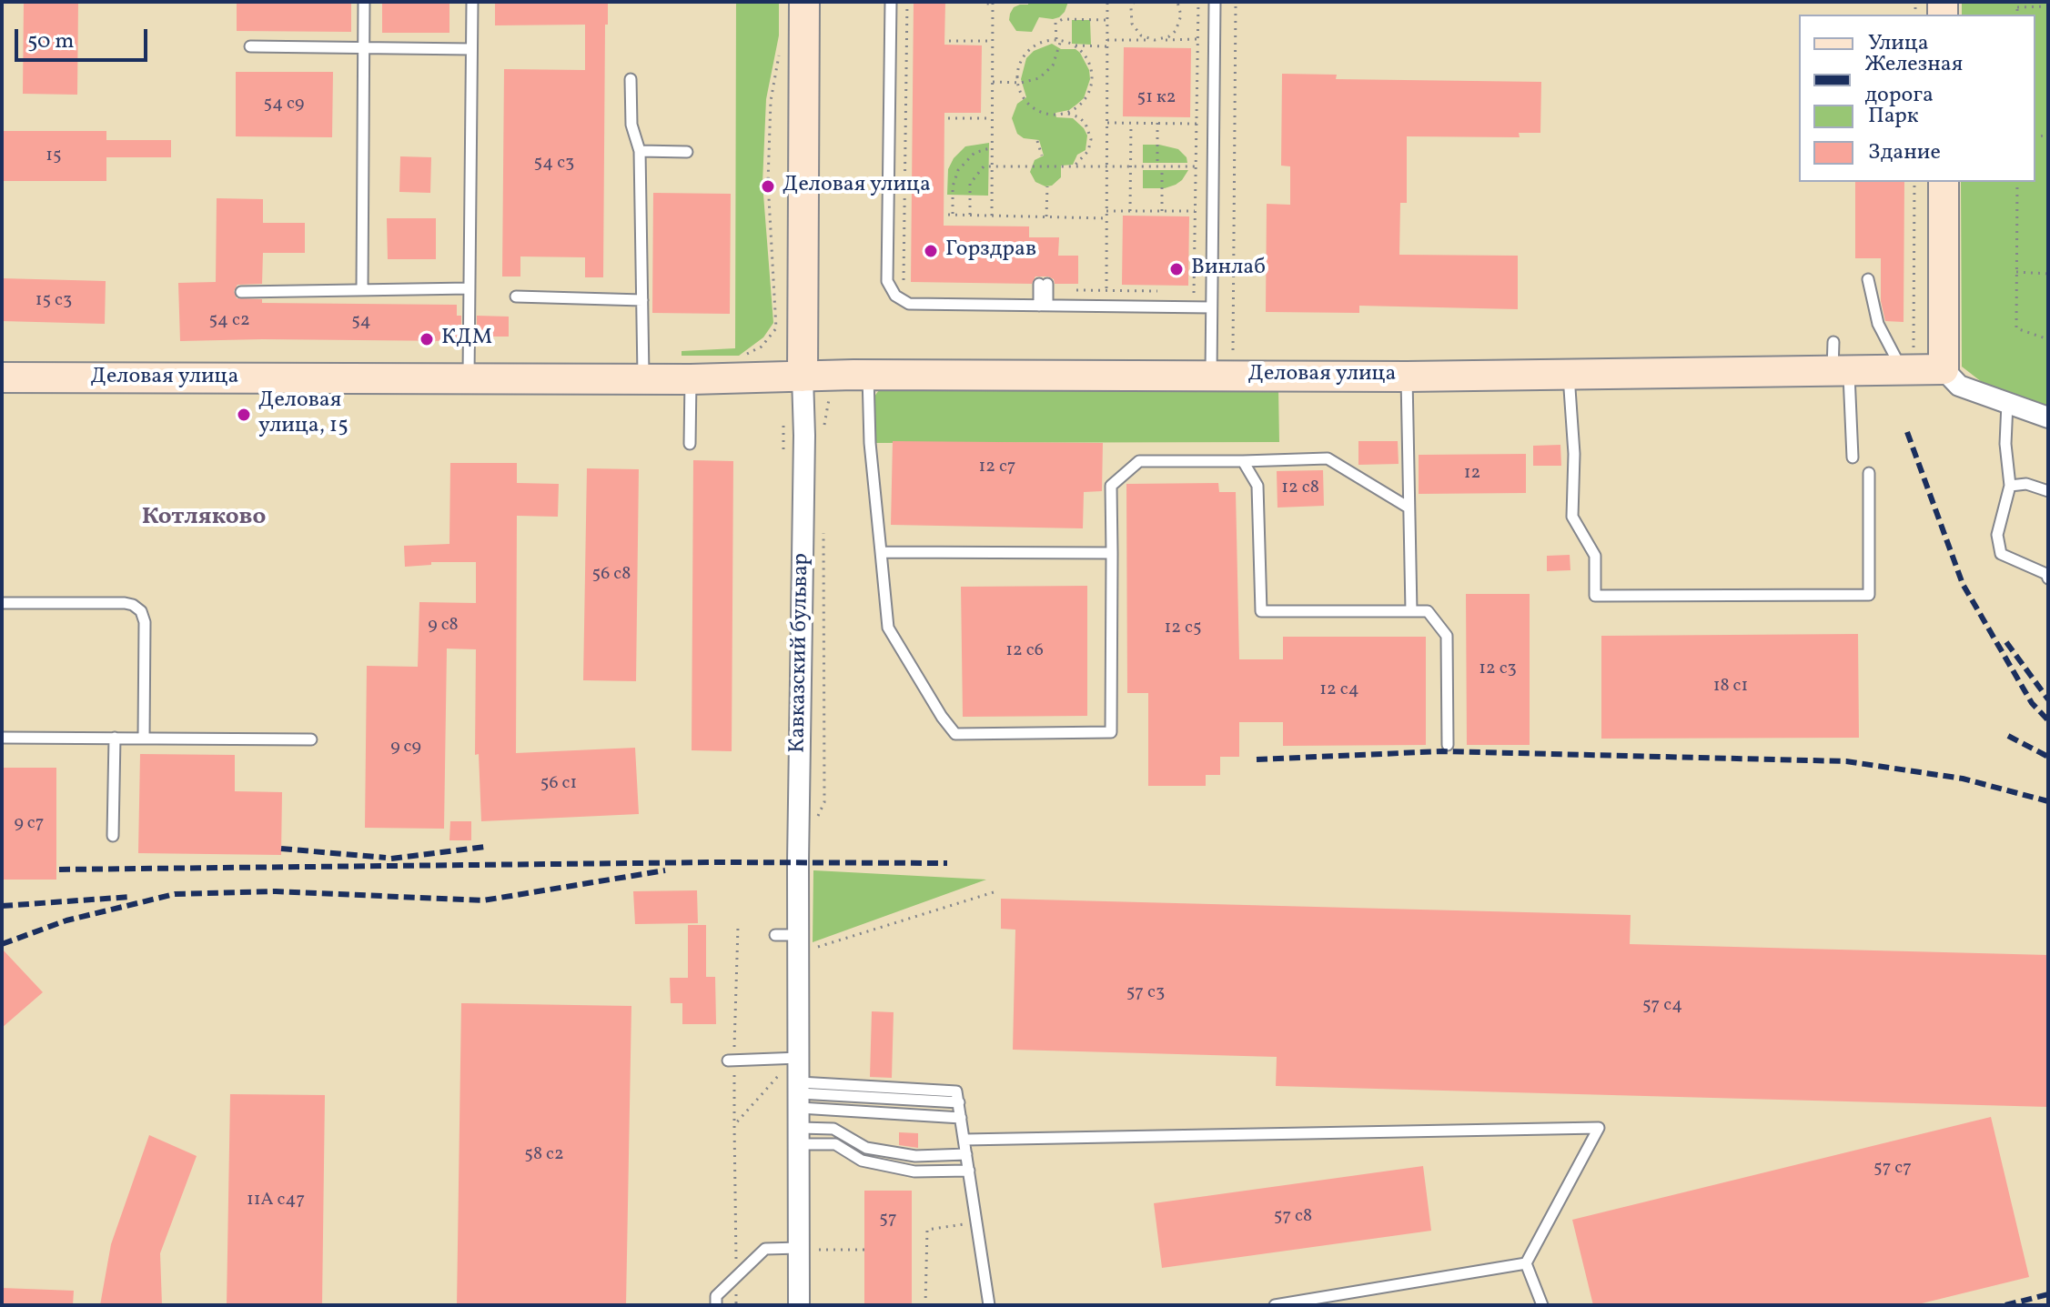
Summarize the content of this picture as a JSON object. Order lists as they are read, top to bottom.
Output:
{
  "streets": {
    "street": ["Деловая улица", "Кавказский бульвар"]
  },
  "crossings": [
    ["Деловая улица", "Кавказский бульвар"]
  ],
  "districts": ["Котляково"],
  "places": [
    "Деловая улица",
    "Горздрав",
    "Винлаб",
    "КДМ",
    "Деловая улица, 15"
  ],
  "house_numbers": [
    "51 к2",
    "54 с9",
    "15",
    "54 с3",
    "15 с3",
    "54 с2",
    "54",
    "12 с7",
    "12",
    "12 с8",
    "56 с8",
    "9 с8",
    "12 с5",
    "12 с6",
    "12 с3",
    "18 с1",
    "12 с4",
    "9 с9",
    "56 с1",
    "9 с7",
    "57 с3",
    "57 с4",
    "58 с2",
    "57 с7",
    "11А с47",
    "57 с8",
    "57"
  ],
  "legend": [
    "Улица",
    "Железная дорога",
    "Парк",
    "Здание"
  ],
  "scale_bar": "50 m"
}
